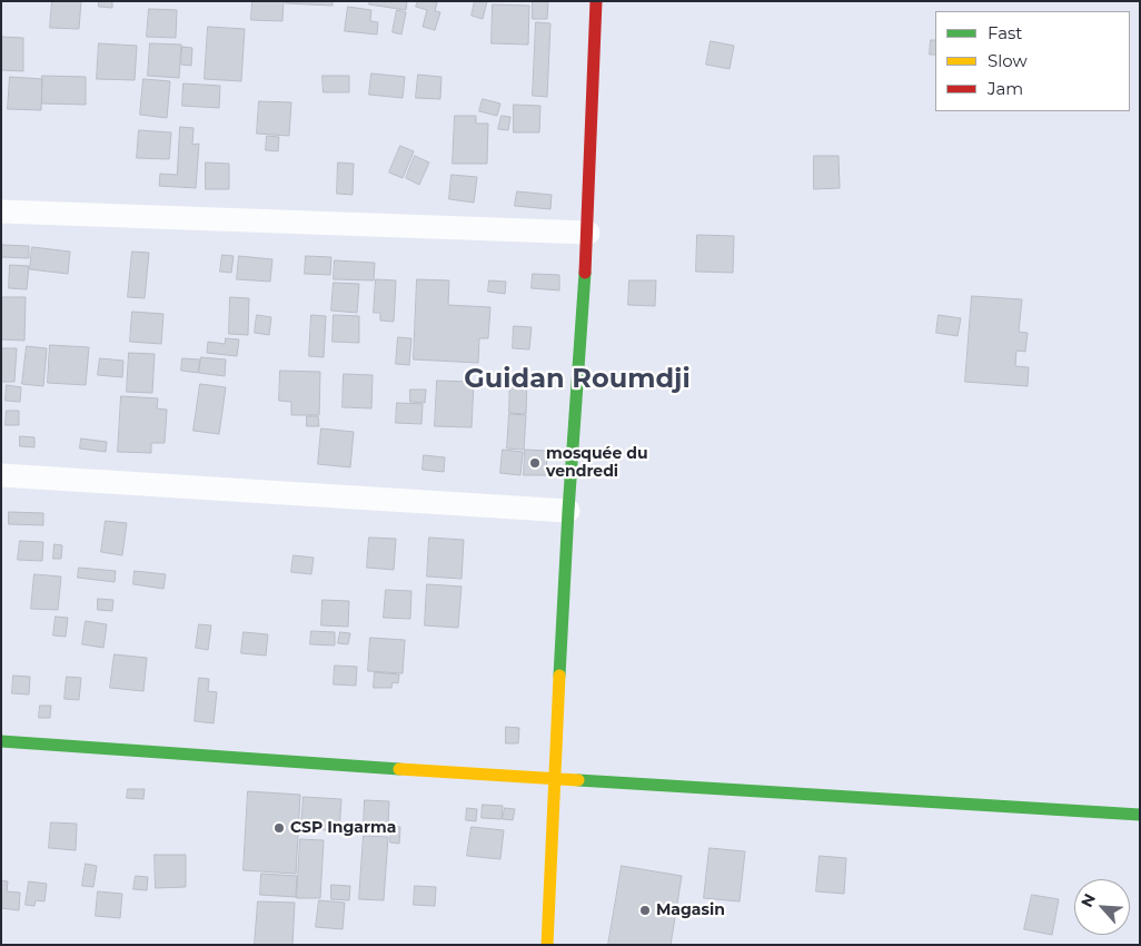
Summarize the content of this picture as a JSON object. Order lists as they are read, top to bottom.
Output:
{
  "districts": ["Guidan Roumdji"],
  "places": ["mosquée du vendredi", "CSP Ingarma", "Magasin"],
  "legend": ["Fast", "Slow", "Jam"],
  "north": "top left"
}
